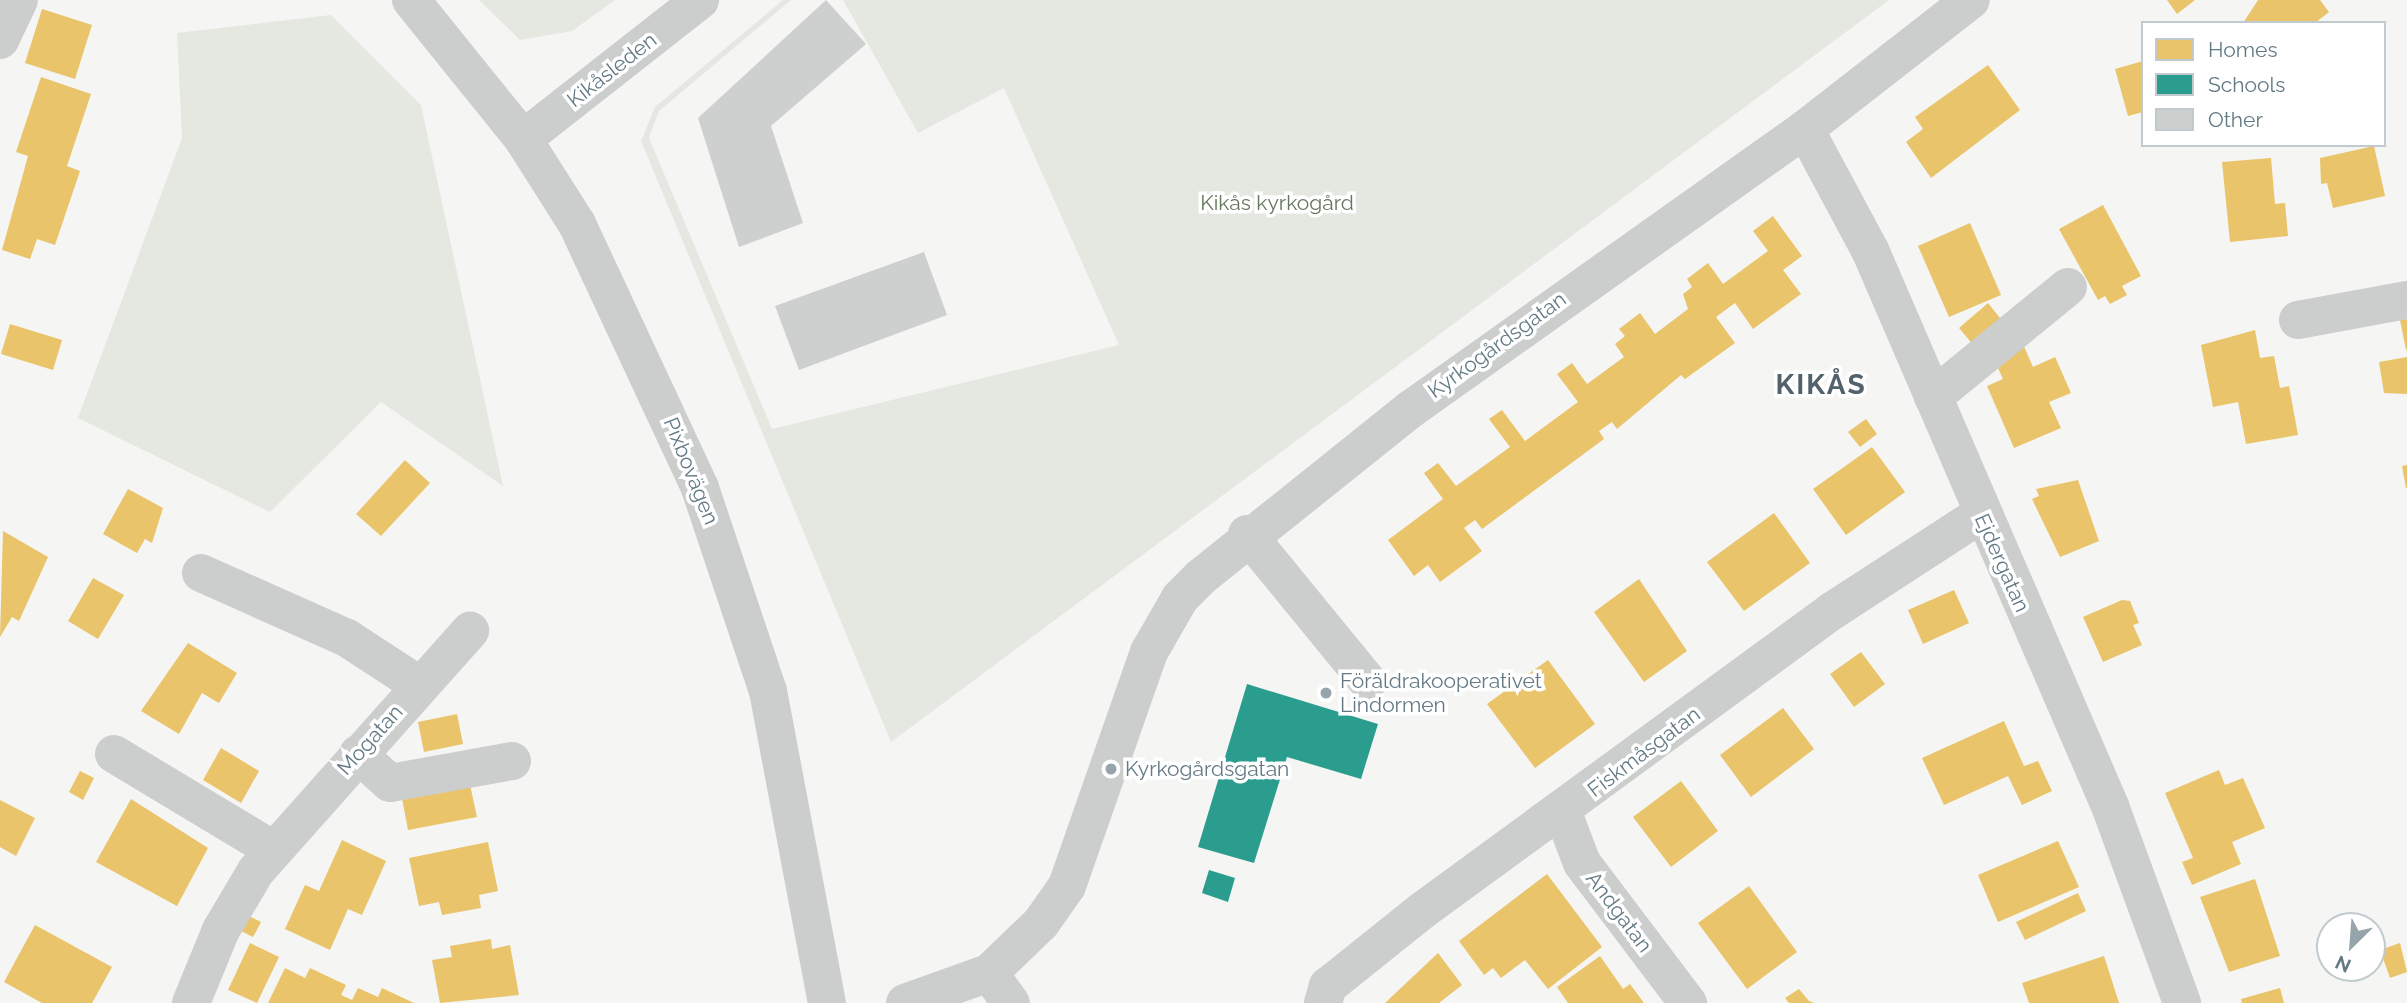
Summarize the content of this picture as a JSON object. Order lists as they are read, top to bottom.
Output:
{
  "streets": {
    "street": [
      "Kikåsleden",
      "Kyrkogårdsgatan",
      "Pixbovägen",
      "Ejdergatan",
      "Mogatan",
      "Fiskmåsgatan",
      "Andgatan"
    ]
  },
  "crossings": [
    ["Kikåsleden", "Pixbovägen"],
    ["Kyrkogårdsgatan", "Ejdergatan"],
    ["Ejdergatan", "Fiskmåsgatan"],
    ["Fiskmåsgatan", "Andgatan"]
  ],
  "districts": ["KIKÅS"],
  "parks": ["Kikås kyrkogård"],
  "places": ["Föräldrakooperativet Lindormen", "Kyrkogårdsgatan"],
  "legend": ["Homes", "Schools", "Other"],
  "north": "bottom left"
}
